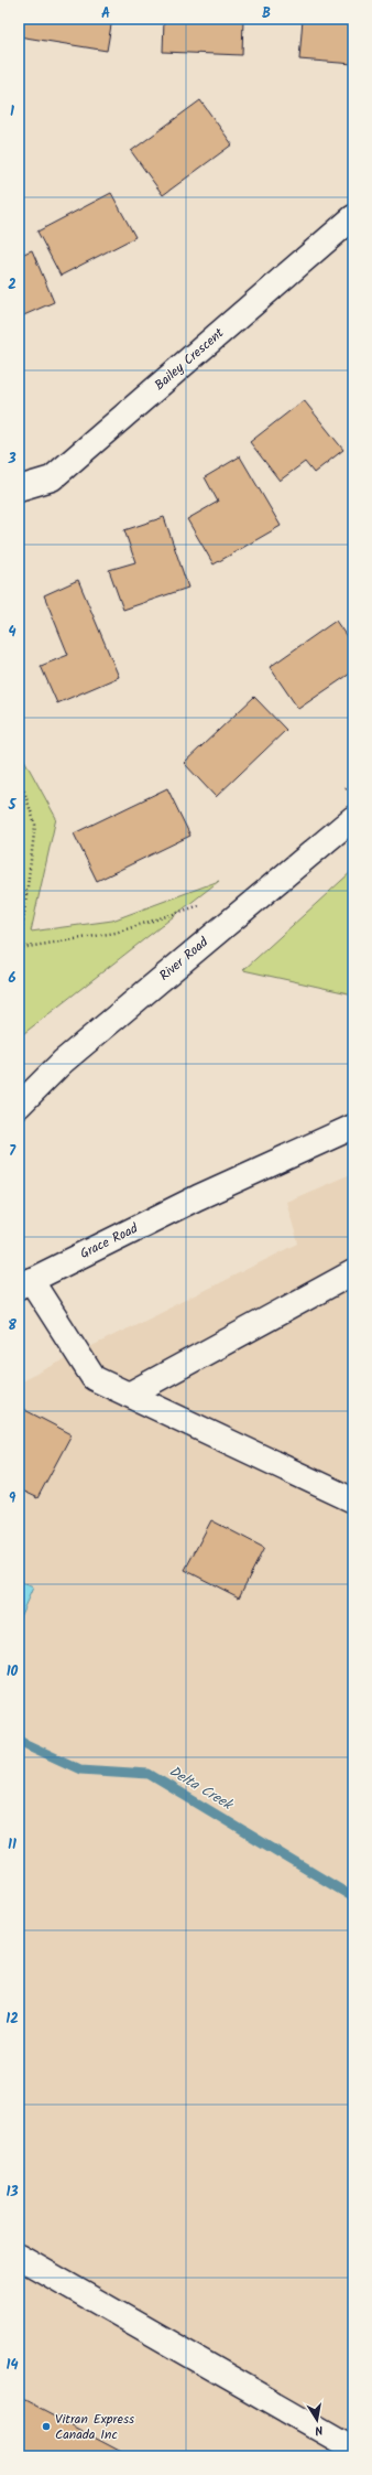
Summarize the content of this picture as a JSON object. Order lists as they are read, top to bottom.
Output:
{
  "streets": {
    "street": ["Bailey Crescent", "River Road", "Grace Road"]
  },
  "water": ["Delta Creek"],
  "places": ["Vitran Express Canada Inc"],
  "north": "bottom",
  "grid": {
    "columns": ["A", "B"],
    "rows": [
      "1",
      "2",
      "3",
      "4",
      "5",
      "6",
      "7",
      "8",
      "9",
      "10",
      "11",
      "12",
      "13",
      "14"
    ]
  }
}
